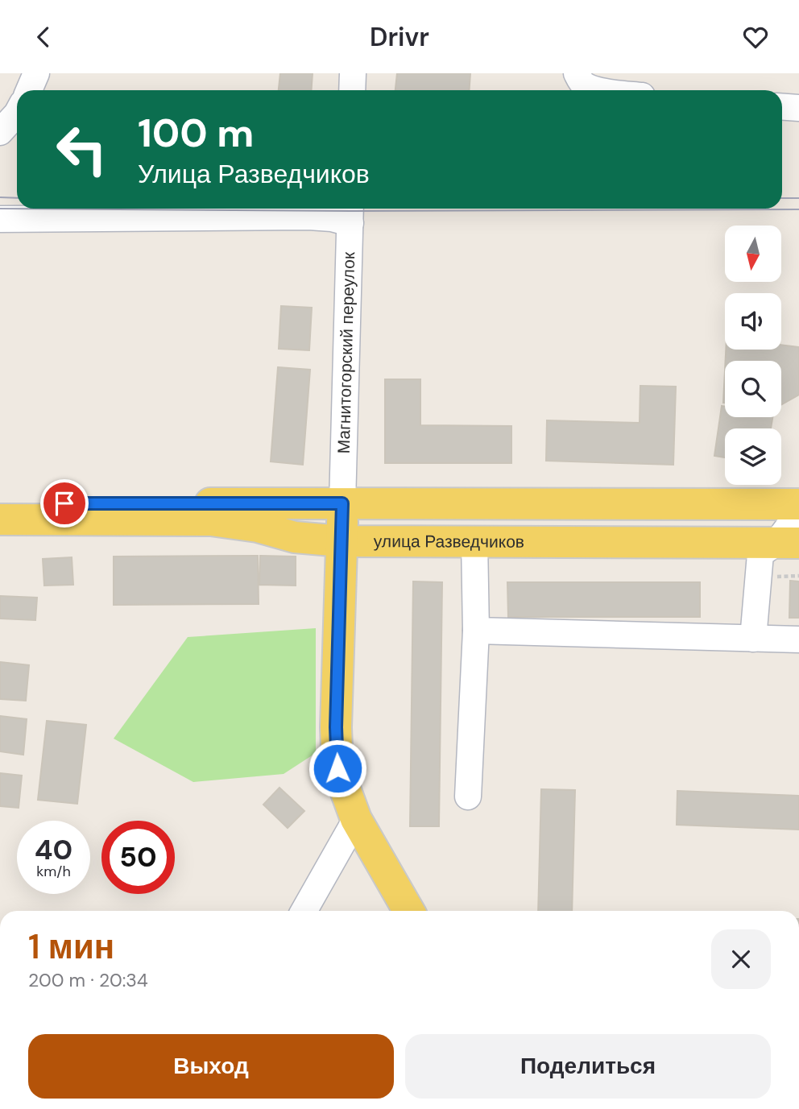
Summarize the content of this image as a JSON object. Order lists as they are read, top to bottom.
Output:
{
  "streets": {
    "main road": ["улица Разведчиков"],
    "street": ["Магнитогорский переулок"]
  },
  "north": "bottom",
  "page": {
    "header": "Drivr",
    "turn": ["100 m", "Улица Разведчиков"],
    "speed": "40 km/h",
    "limit": "50",
    "heading": ["1 мин", "200 m · 20:34"],
    "buttons": ["Выход", "Поделиться"]
  }
}
